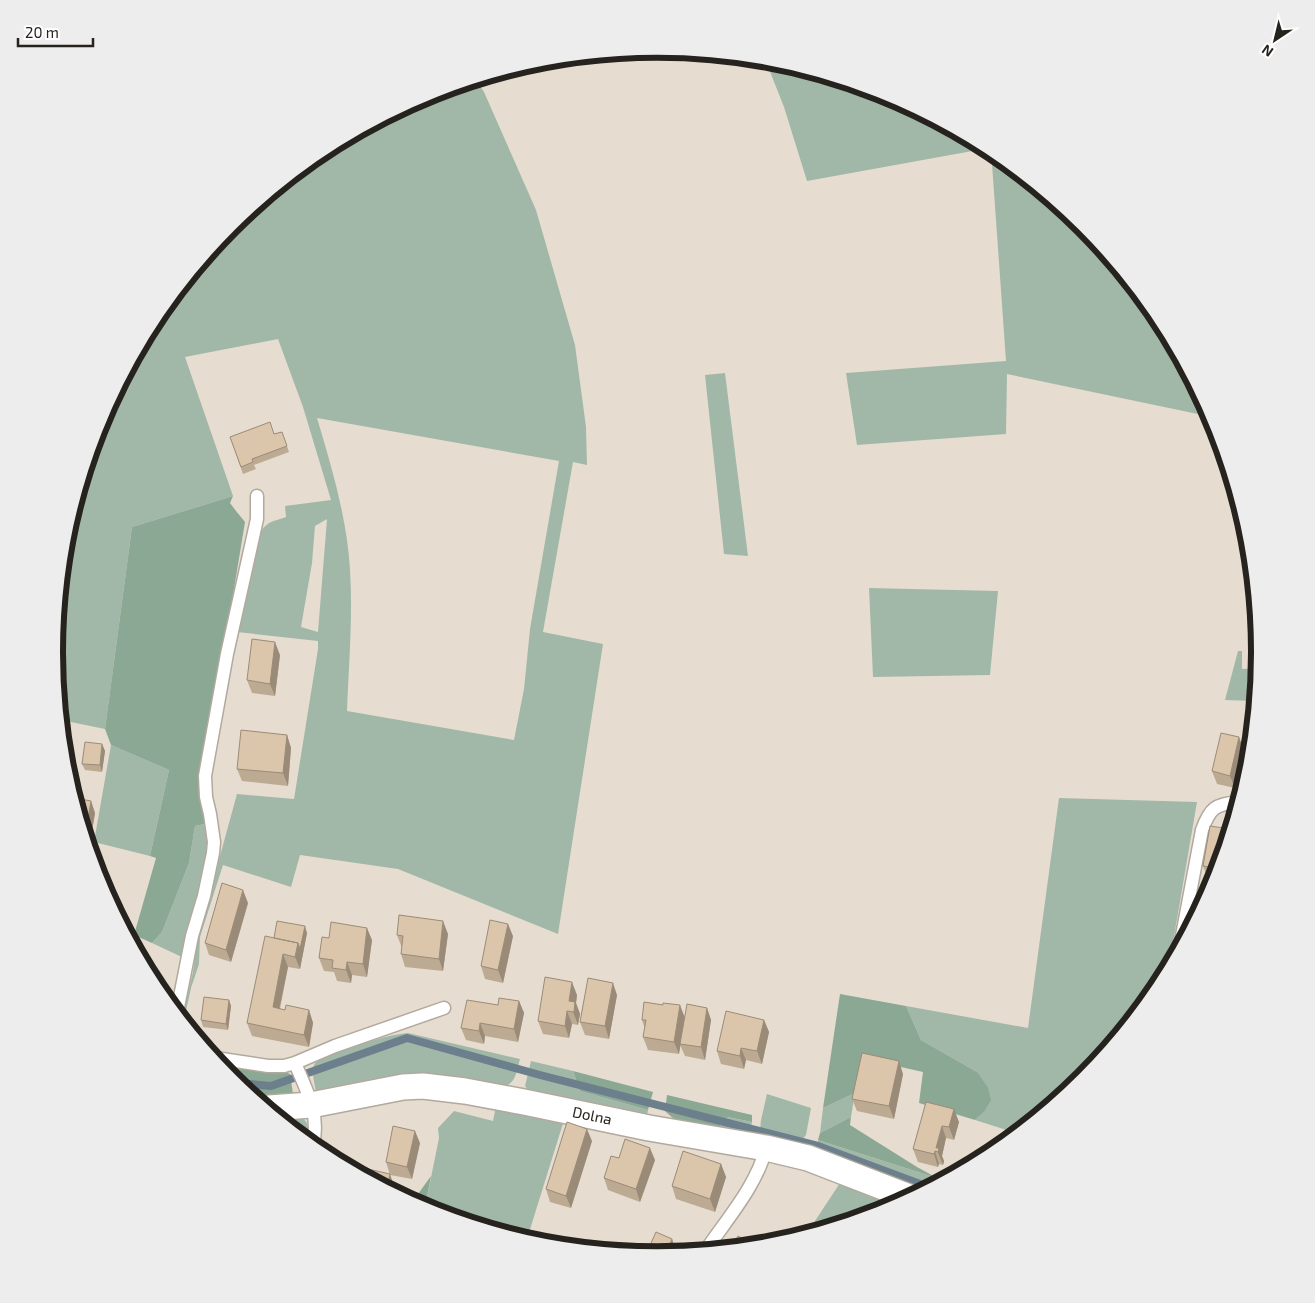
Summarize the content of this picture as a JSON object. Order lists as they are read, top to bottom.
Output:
{
  "streets": {
    "street": ["Dolna"]
  },
  "scale_bar": "20 m",
  "north": "bottom left"
}
